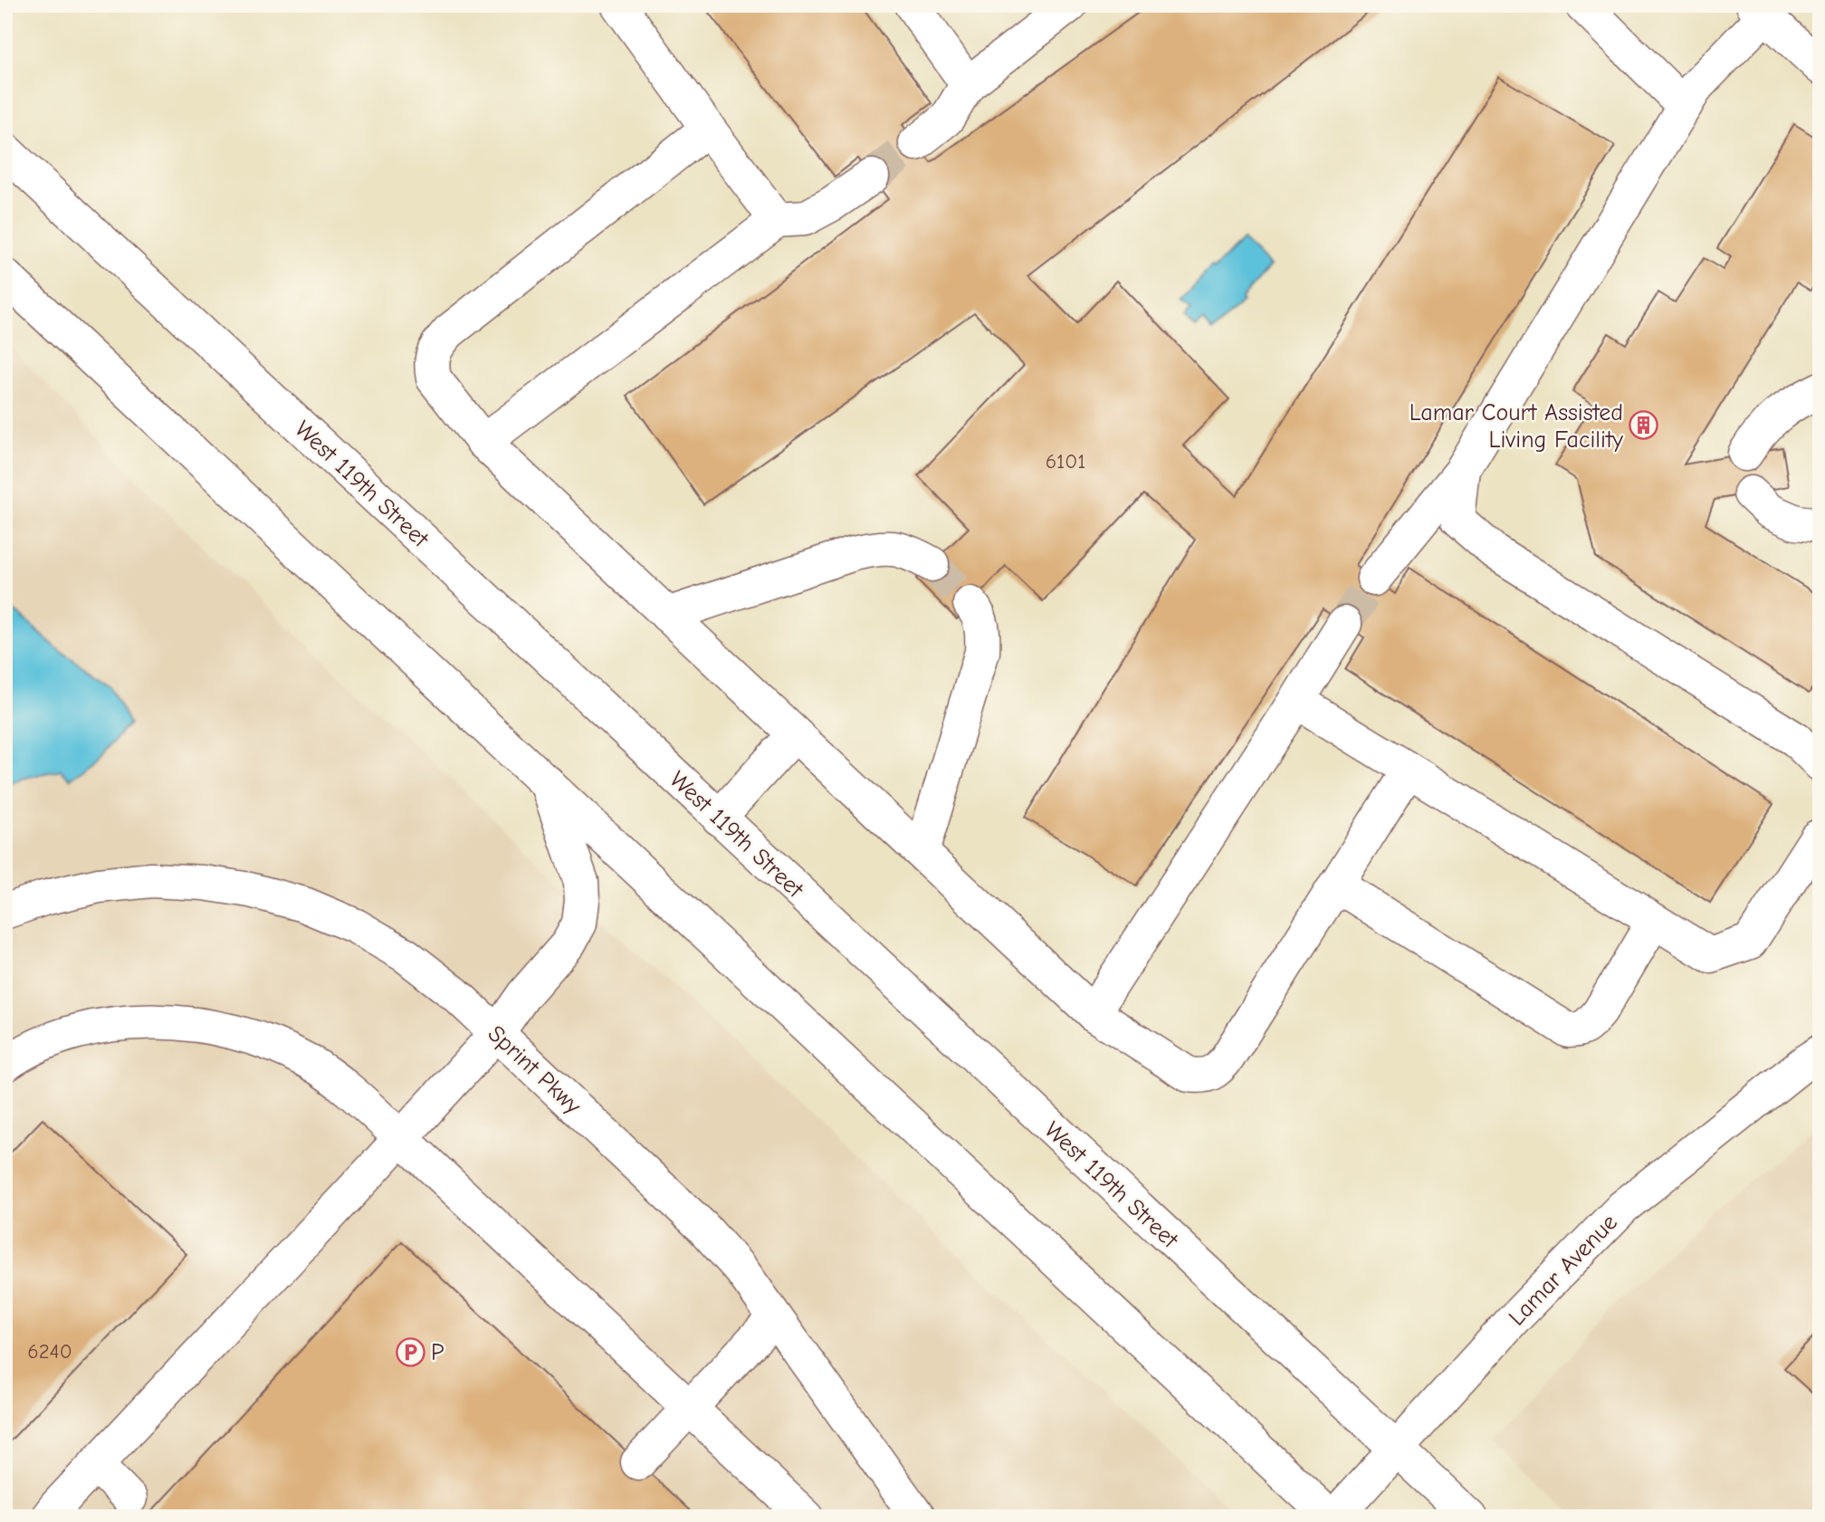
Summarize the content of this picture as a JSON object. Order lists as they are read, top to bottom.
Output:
{
  "streets": {
    "main road": ["West 119th Street", "Sprint Pkwy", "Lamar Avenue"]
  },
  "crossings": [
    ["West 119th Street", "Lamar Avenue"]
  ],
  "places": {
    "building": ["Lamar Court Assisted Living Facility"],
    "parking": ["P"]
  },
  "house_numbers": ["6101", "6240"]
}
